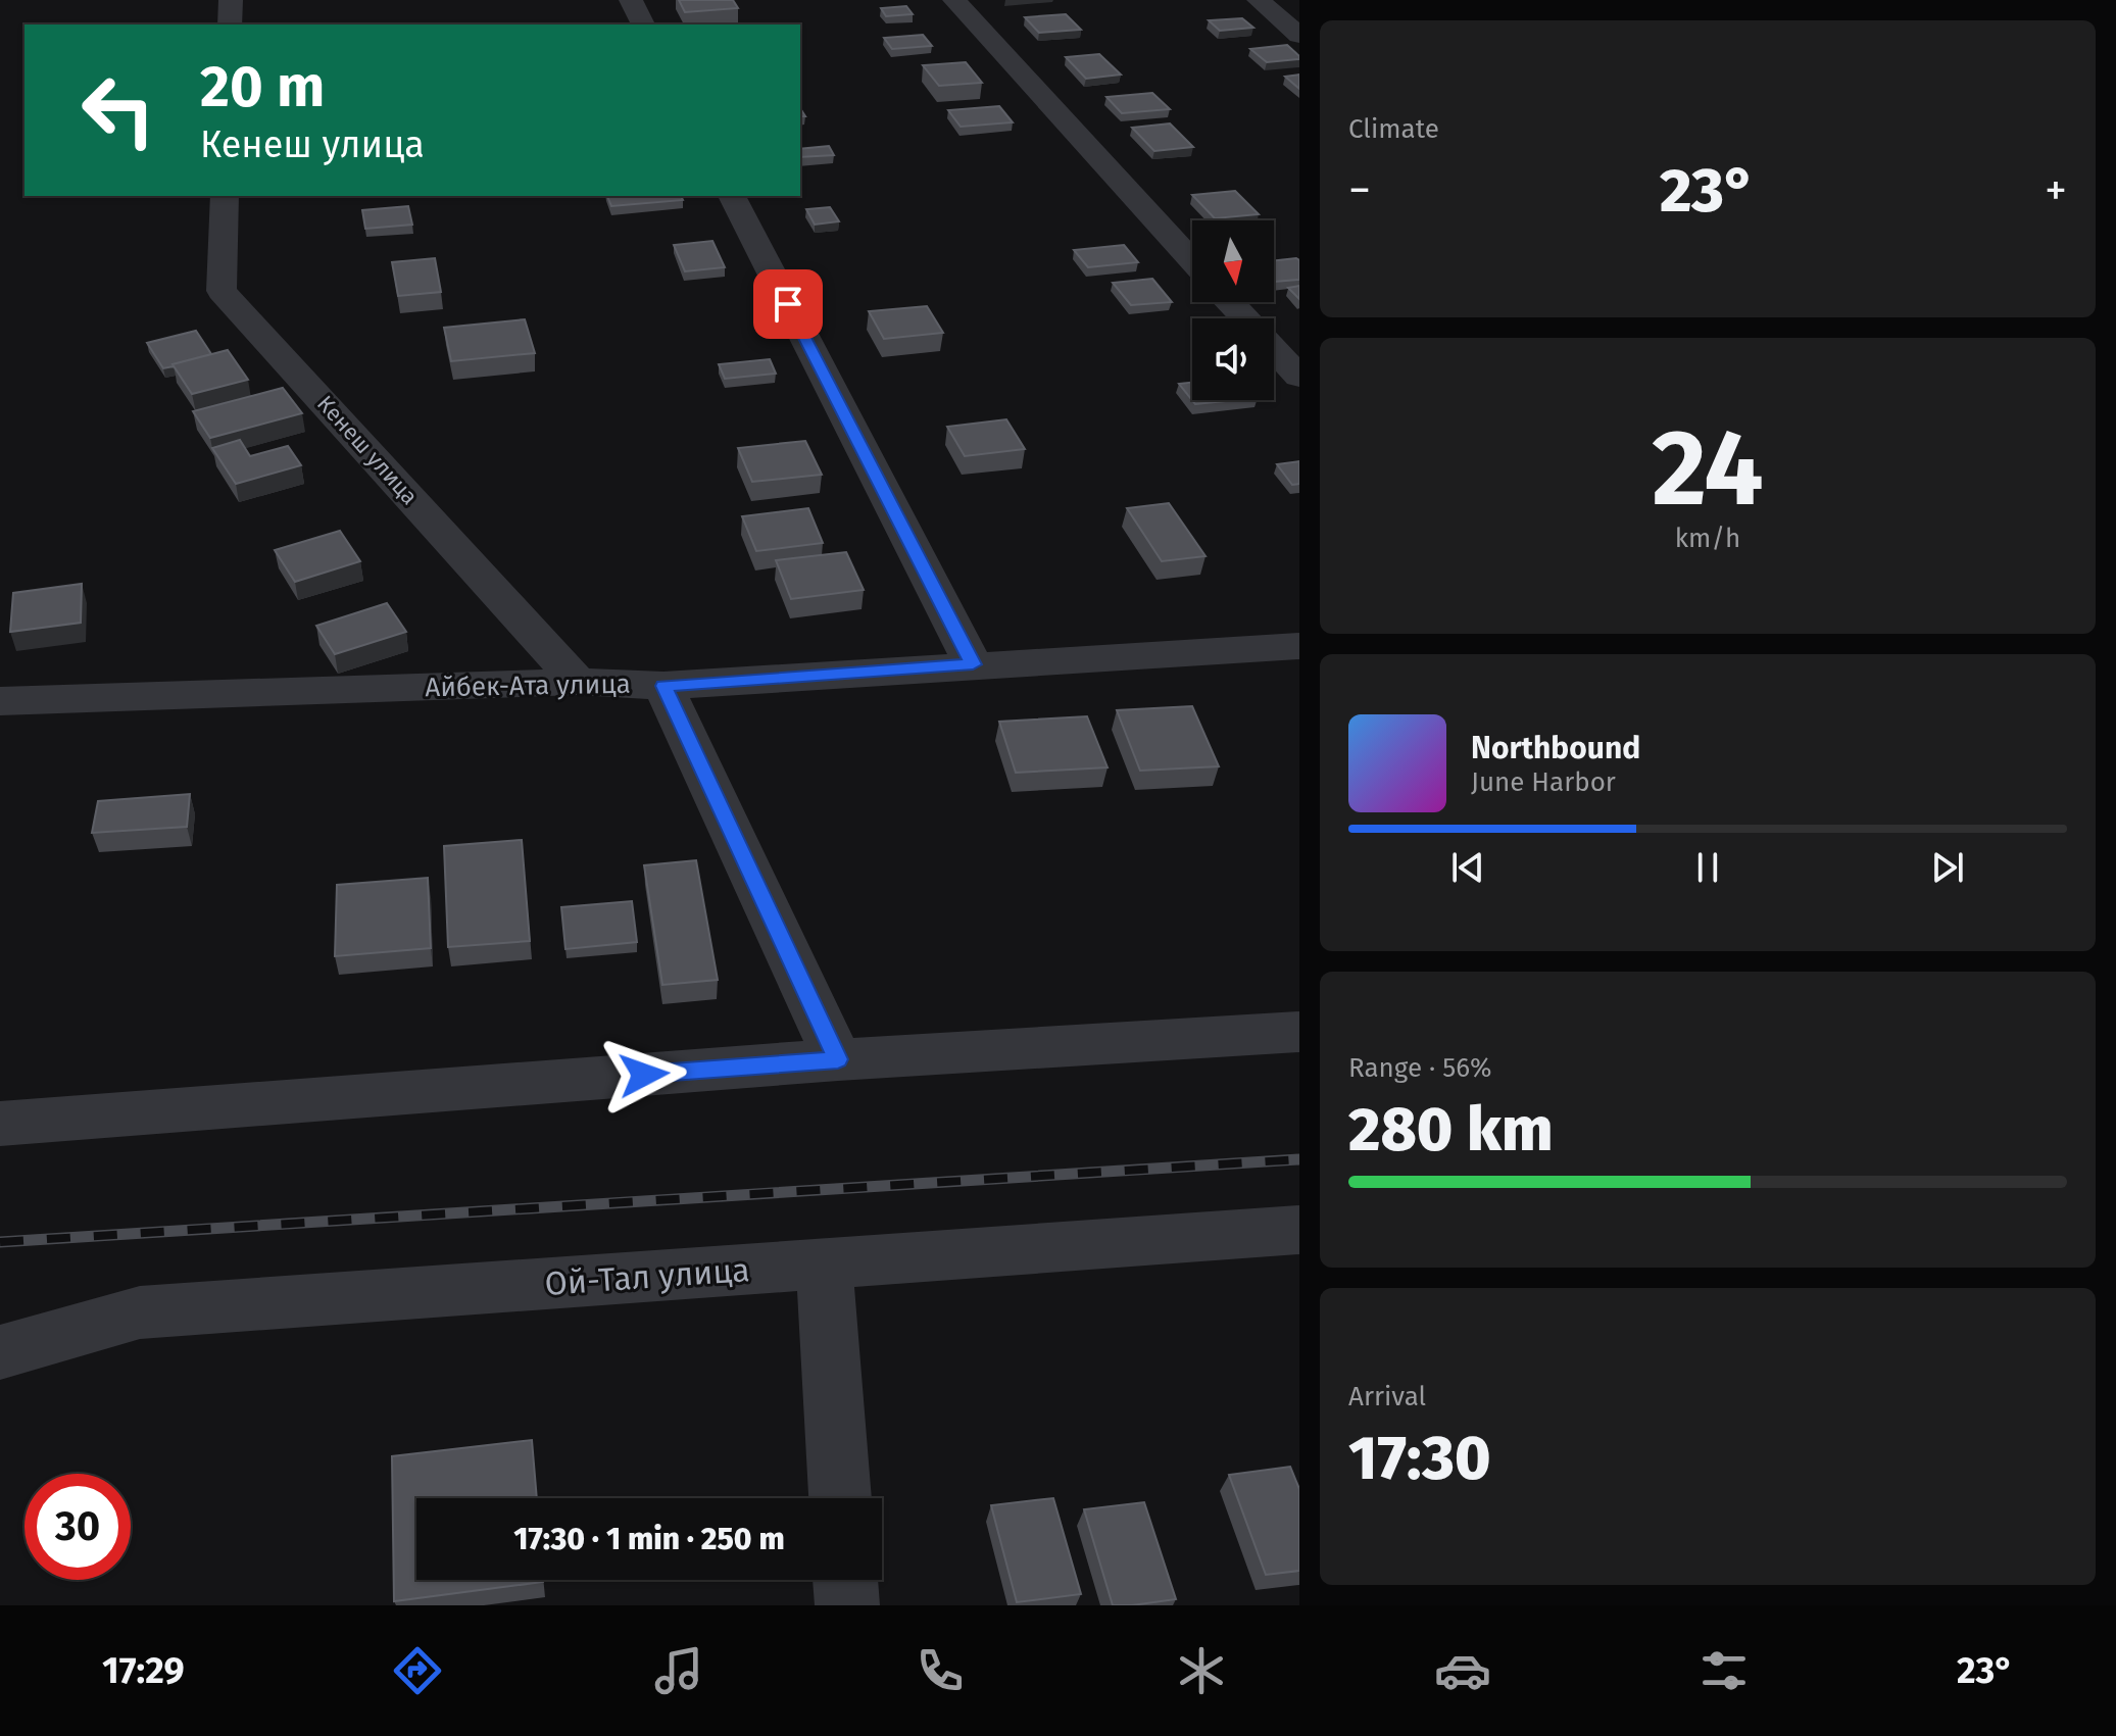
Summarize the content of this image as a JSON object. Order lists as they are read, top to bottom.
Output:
{
  "streets": {
    "street": ["Кенеш улица", "Айбек-Ата улица", "Ой-Тал улица"]
  },
  "crossings": [
    ["Кенеш улица", "Айбек-Ата улица"]
  ],
  "north": "bottom",
  "page": {
    "tile": [
      "Climate",
      ["24", "km/h"],
      ["Range · 56%", "280 km"],
      ["Arrival", "17:30"]
    ],
    "turn": ["20 m", "Кенеш улица"],
    "heat": ["−", "23°", "+"],
    "song": ["Northbound", "June Harbor"],
    "limit": "30",
    "trip": "17:30 · 1 min · 250 m",
    "tabs": ["17:29", "23°"]
  }
}
